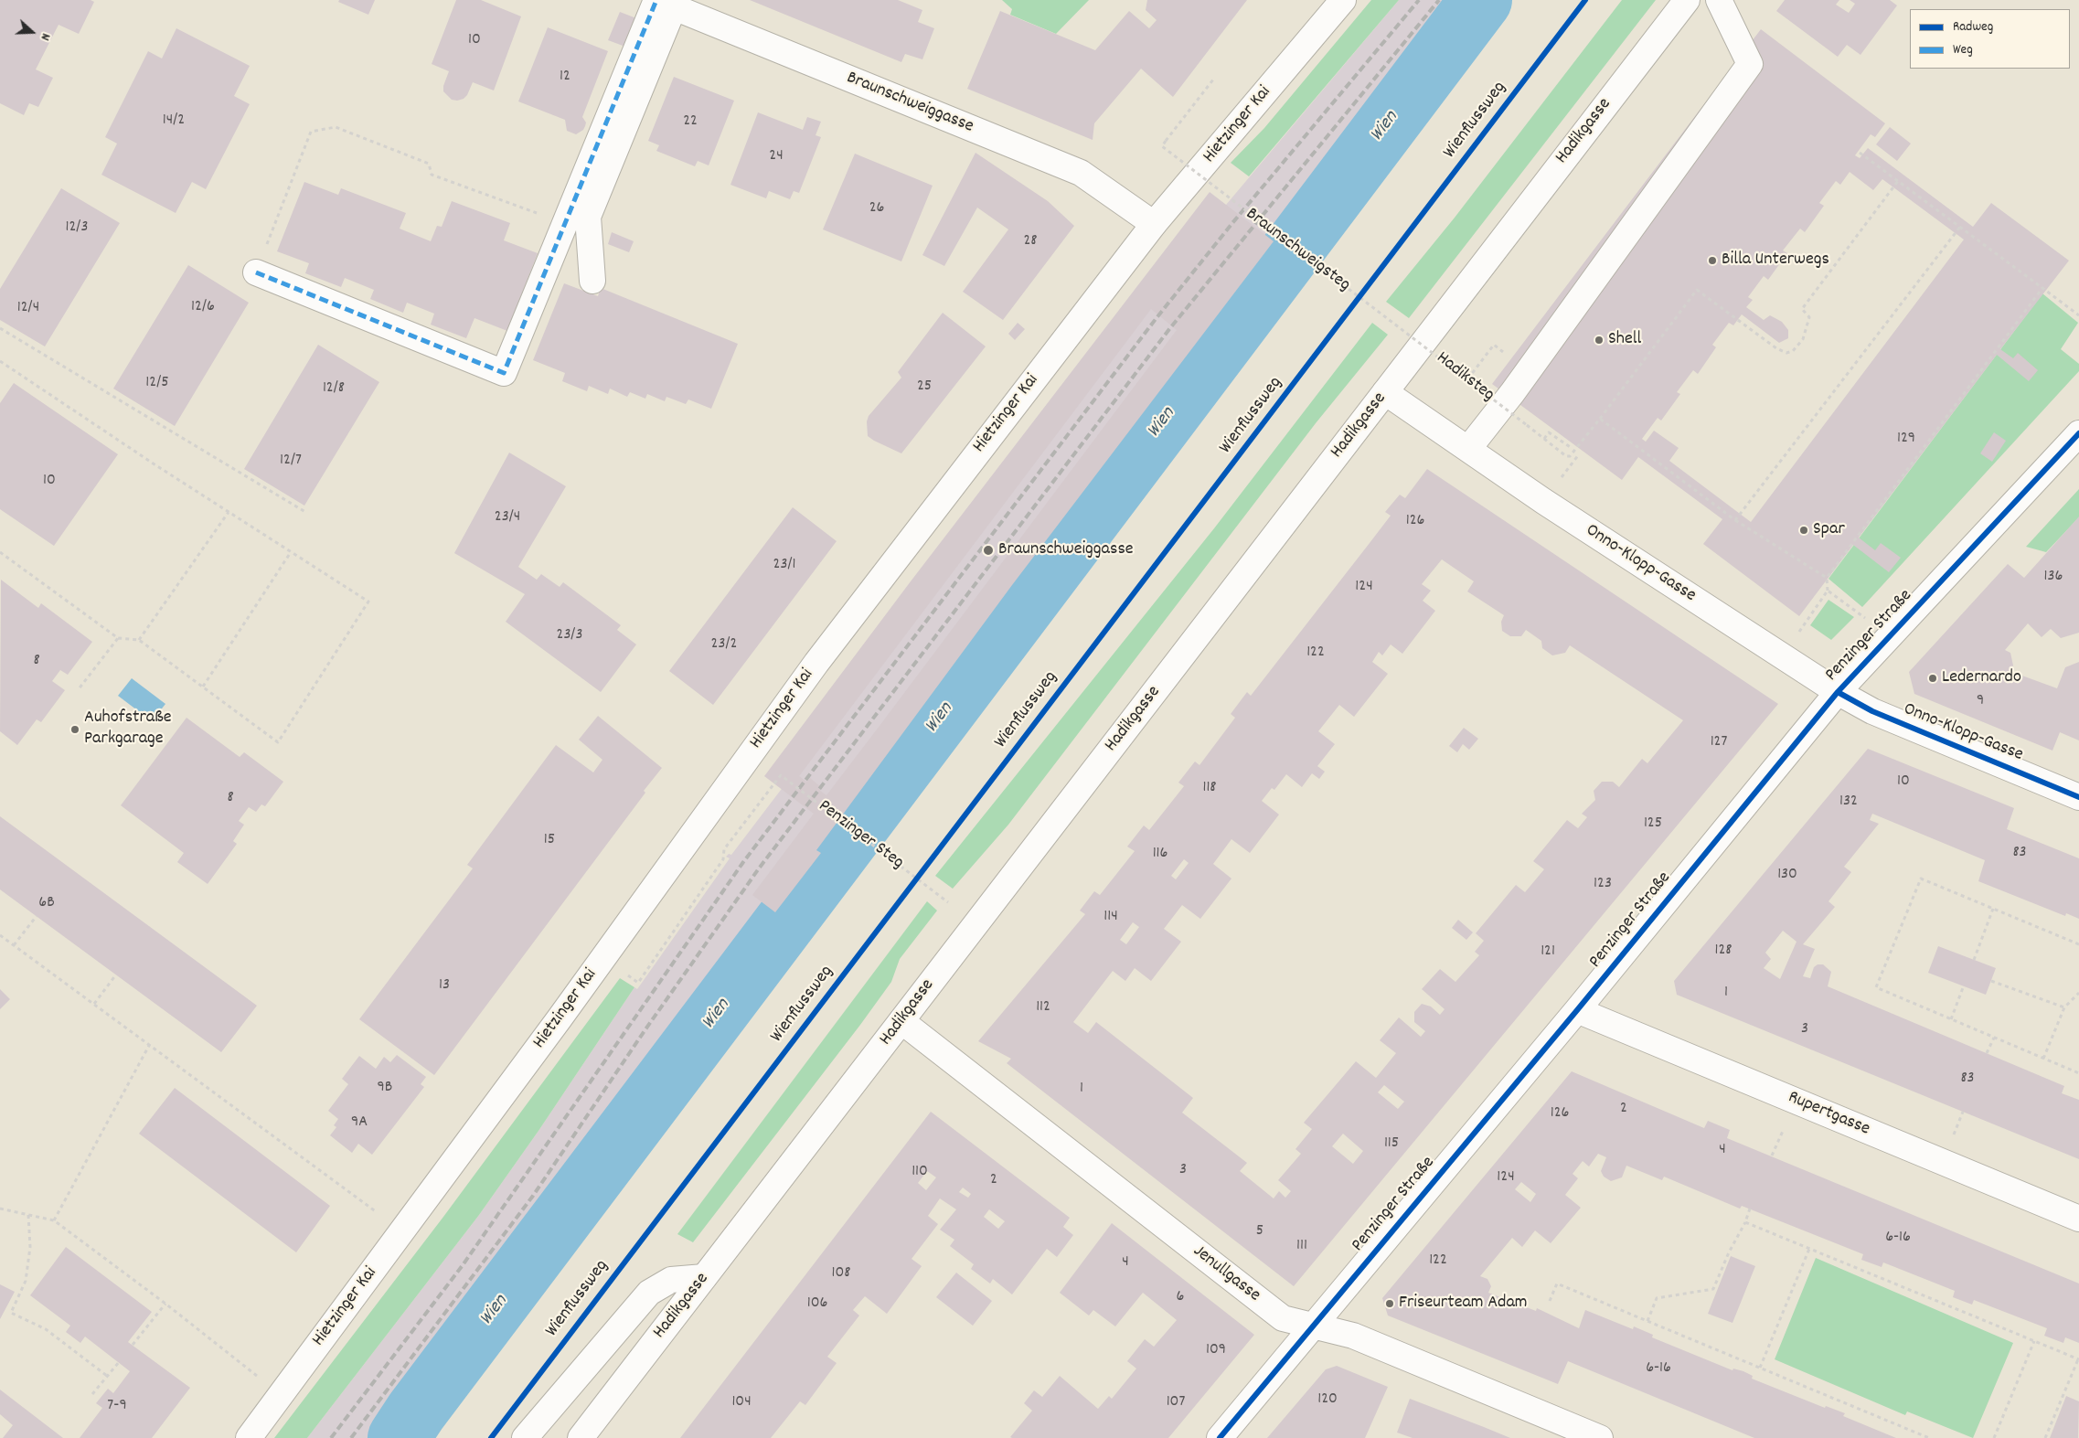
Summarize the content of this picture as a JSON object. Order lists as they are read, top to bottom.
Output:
{
  "streets": {
    "street": [
      "Braunschweiggasse",
      "Hietzinger Kai",
      "Hadikgasse",
      "Onno-Klopp-Gasse",
      "Penzinger Straße",
      "Rupertgasse",
      "Jenullgasse"
    ],
    "path": ["Braunschweigsteg", "Hadiksteg", "Penzinger Steg"],
    "cycle path": ["Wienflussweg"]
  },
  "crossings": [
    ["Braunschweiggasse", "Hietzinger Kai"],
    ["Hadikgasse", "Onno-Klopp-Gasse"],
    ["Hadikgasse", "Jenullgasse"],
    ["Braunschweigsteg", "Hadiksteg"],
    ["Onno-Klopp-Gasse", "Penzinger Straße"],
    ["Penzinger Straße", "Rupertgasse"],
    ["Penzinger Straße", "Jenullgasse"]
  ],
  "water": ["Wien"],
  "places": [
    "Billa Unterwegs",
    "Shell",
    "Spar",
    "Braunschweiggasse",
    "Ledernardo",
    "Auhofstraße Parkgarage",
    "Friseurteam Adam"
  ],
  "house_numbers": [
    "10",
    "12",
    "14/2",
    "22",
    "24",
    "26",
    "12/3",
    "28",
    "12/6",
    "12/4",
    "12/5",
    "25",
    "12/8",
    "129",
    "12/7",
    "10",
    "23/4",
    "126",
    "23/1",
    "136",
    "124",
    "23/3",
    "23/2",
    "122",
    "8",
    "9",
    "127",
    "10",
    "118",
    "8",
    "132",
    "125",
    "15",
    "83",
    "116",
    "130",
    "123",
    "6B",
    "114",
    "128",
    "121",
    "13",
    "1",
    "112",
    "3",
    "83",
    "9B",
    "1",
    "2",
    "126",
    "9A",
    "115",
    "4",
    "3",
    "110",
    "124",
    "2",
    "5",
    "6-16",
    "111",
    "122",
    "4",
    "108",
    "6",
    "106",
    "109",
    "6-16",
    "120",
    "104",
    "107",
    "7-9"
  ],
  "legend": ["Radweg", "Weg"],
  "north": "right"
}
